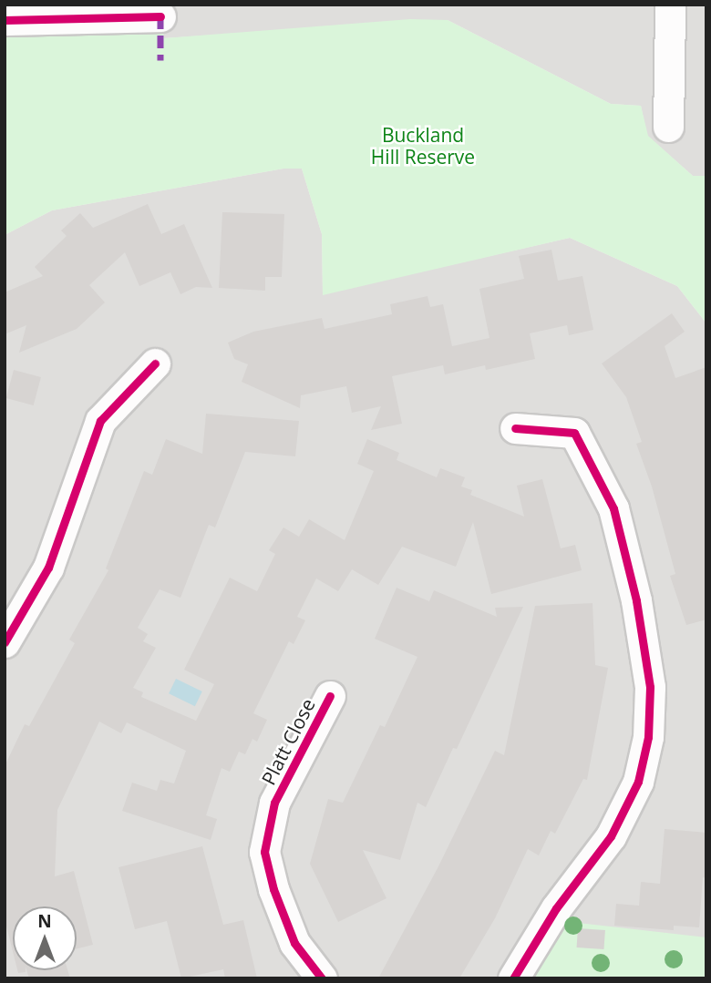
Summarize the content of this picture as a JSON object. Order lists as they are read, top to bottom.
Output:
{
  "streets": {
    "street": ["Platt Close"]
  },
  "parks": ["Buckland Hill Reserve"],
  "north": "top"
}
